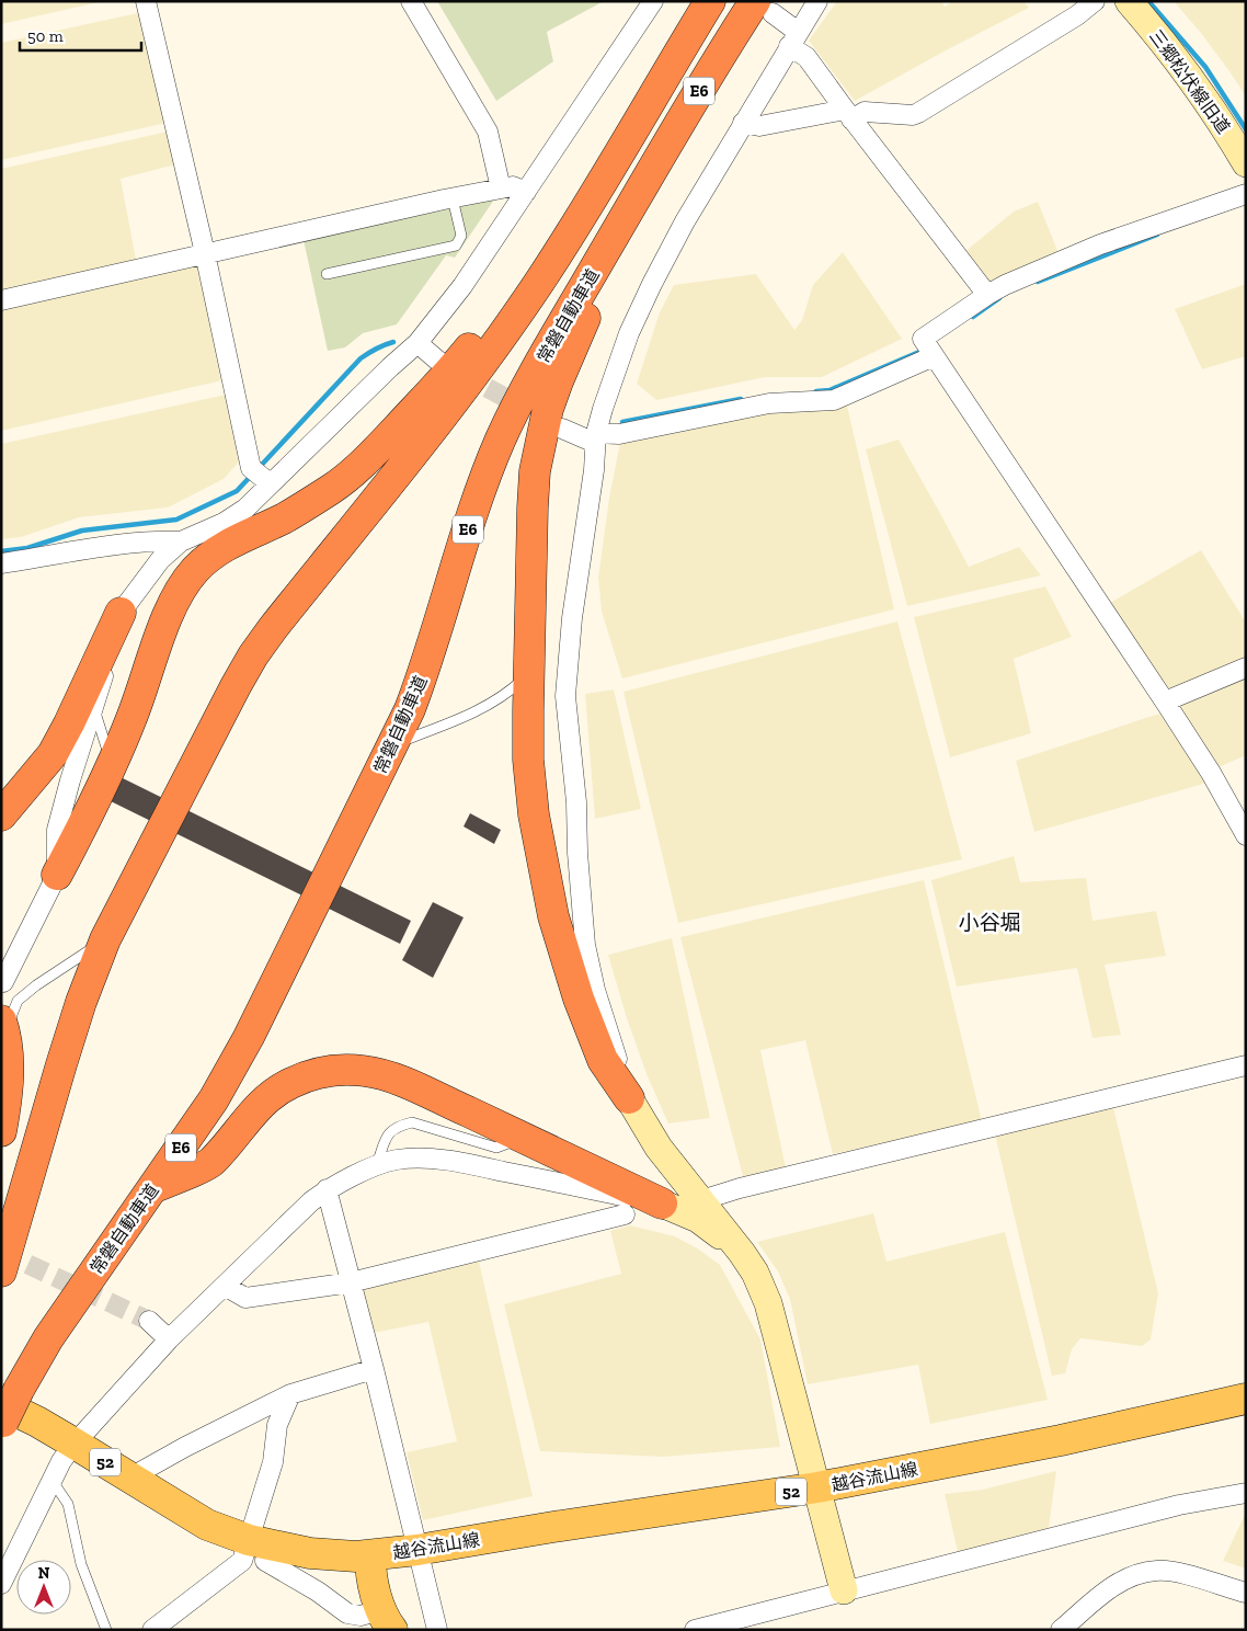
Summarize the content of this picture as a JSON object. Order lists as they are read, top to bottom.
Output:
{
  "streets": {
    "highway": ["E6", "常磐自動車道"],
    "main road": ["52", "越谷流山線"],
    "street": ["三郷松伏線旧道"]
  },
  "crossings": [
    ["常磐自動車道", "越谷流山線"]
  ],
  "districts": ["小谷堀"],
  "scale_bar": "50 m",
  "north": "top"
}
